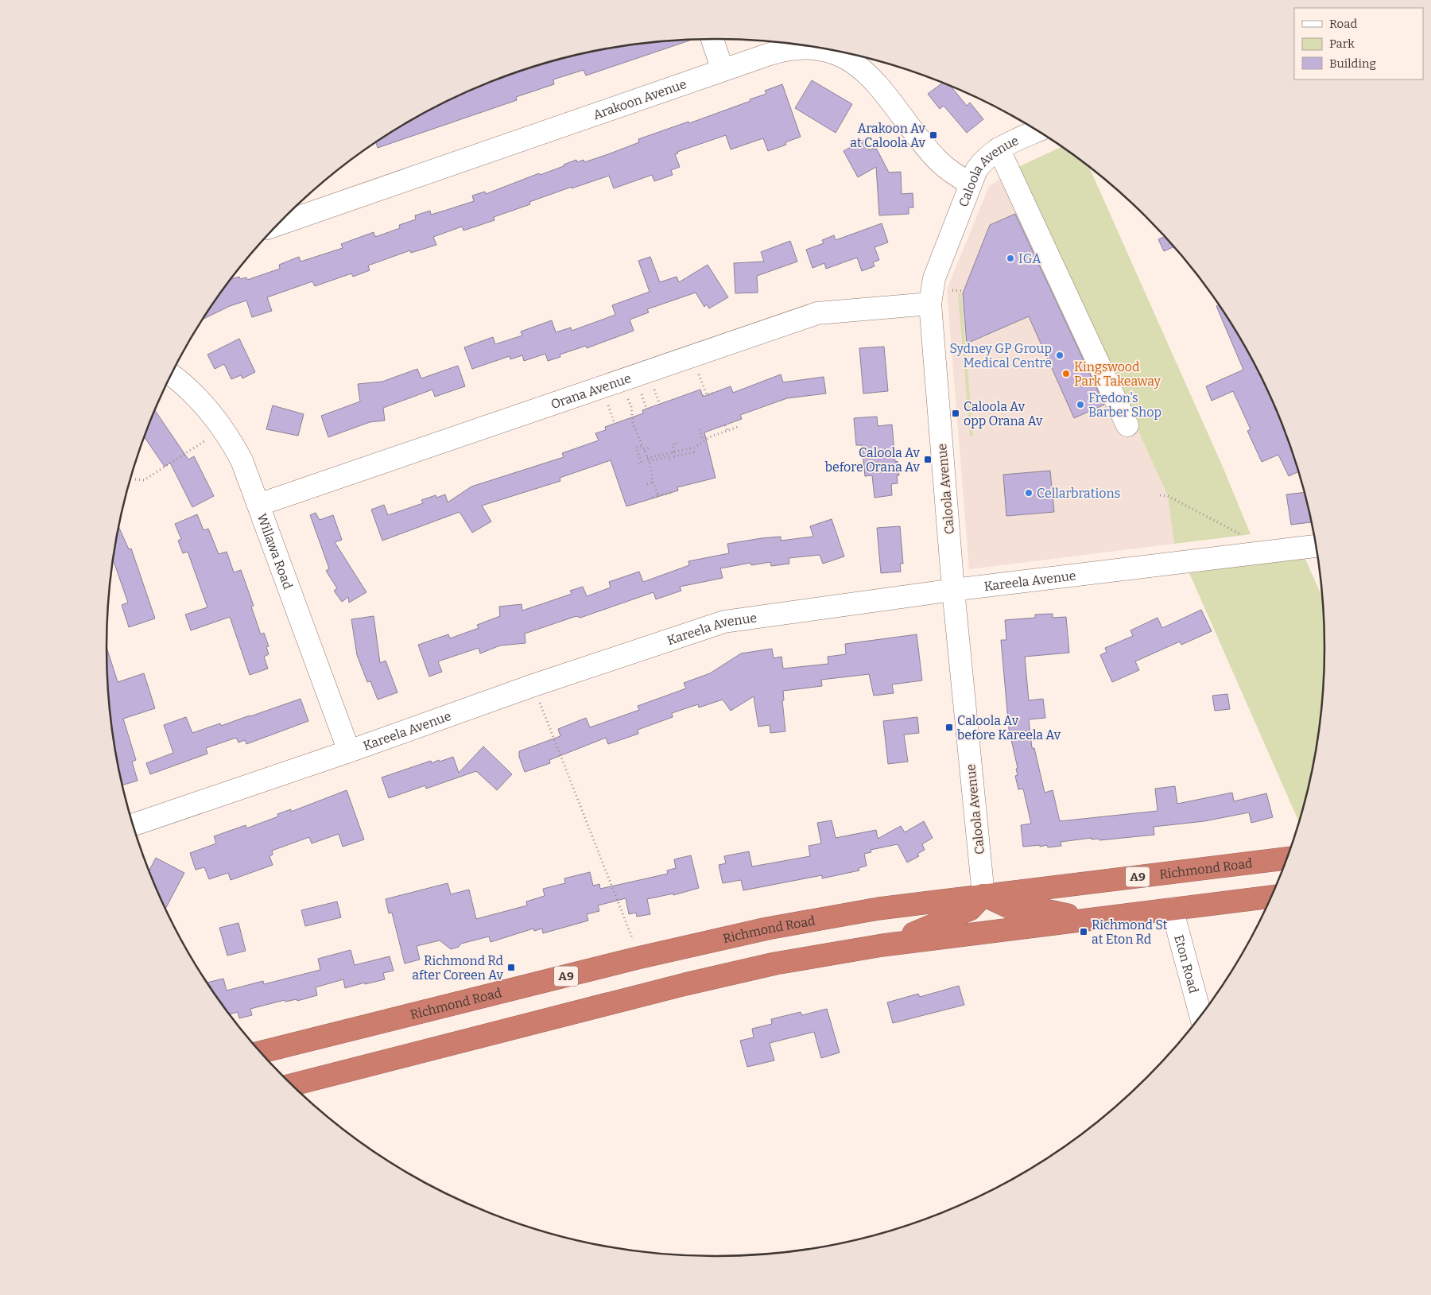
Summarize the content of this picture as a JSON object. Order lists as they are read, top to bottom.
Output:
{
  "streets": {
    "highway": ["Richmond Road", "A9"],
    "street": [
      "Arakoon Avenue",
      "Caloola Avenue",
      "Orana Avenue",
      "Willawa Road",
      "Kareela Avenue",
      "Eton Road"
    ]
  },
  "crossings": [
    ["Arakoon Avenue", "Caloola Avenue"],
    ["Caloola Avenue", "Orana Avenue"],
    ["Caloola Avenue", "Kareela Avenue"],
    ["Caloola Avenue", "Richmond Road"],
    ["Orana Avenue", "Willawa Road"],
    ["Willawa Road", "Kareela Avenue"]
  ],
  "places": {
    "transit": [
      "Arakoon Av at Caloola Av",
      "Caloola Av opp Orana Av",
      "Caloola Av before Orana Av",
      "Caloola Av before Kareela Av",
      "Richmond St at Eton Rd",
      "Richmond Rd after Coreen Av"
    ],
    "other": [
      "IGA",
      "Sydney GP Group Medical Centre",
      "Kingswood Park Takeaway",
      "Fredon's Barber Shop",
      "Cellarbrations"
    ]
  },
  "legend": ["Road", "Park", "Building"]
}
